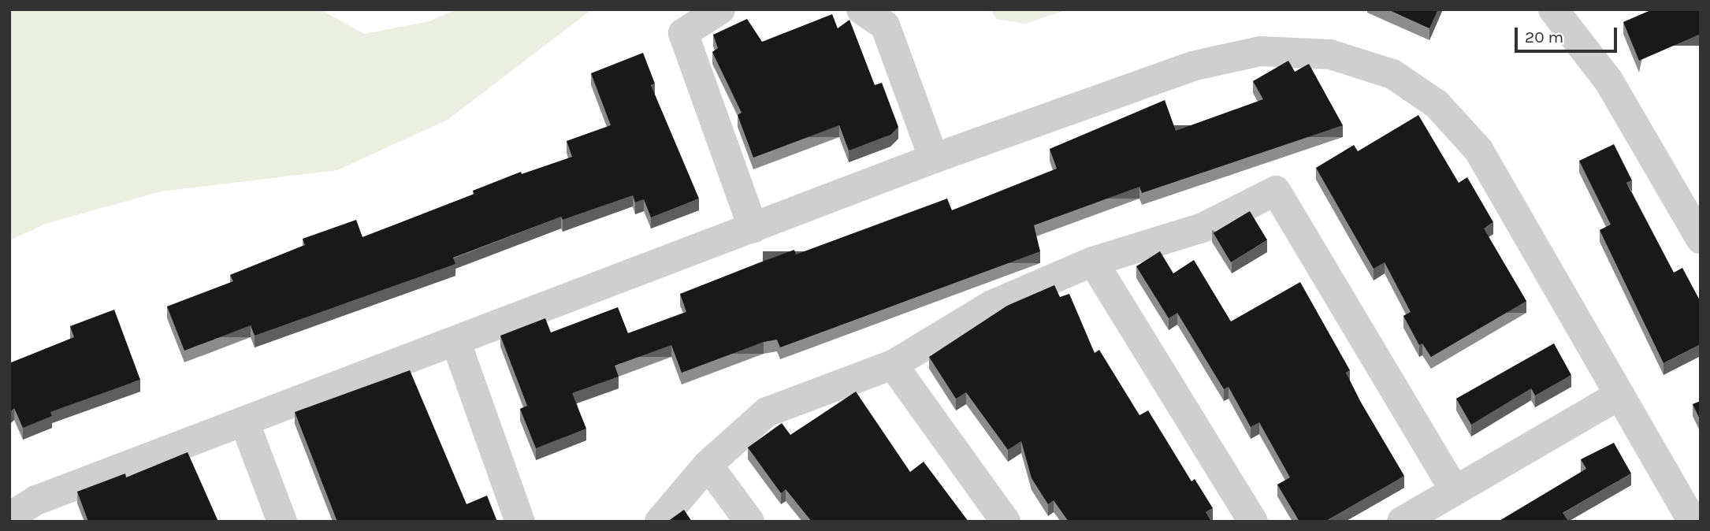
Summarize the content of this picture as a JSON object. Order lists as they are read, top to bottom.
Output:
{
  "scale_bar": "20 m"
}
